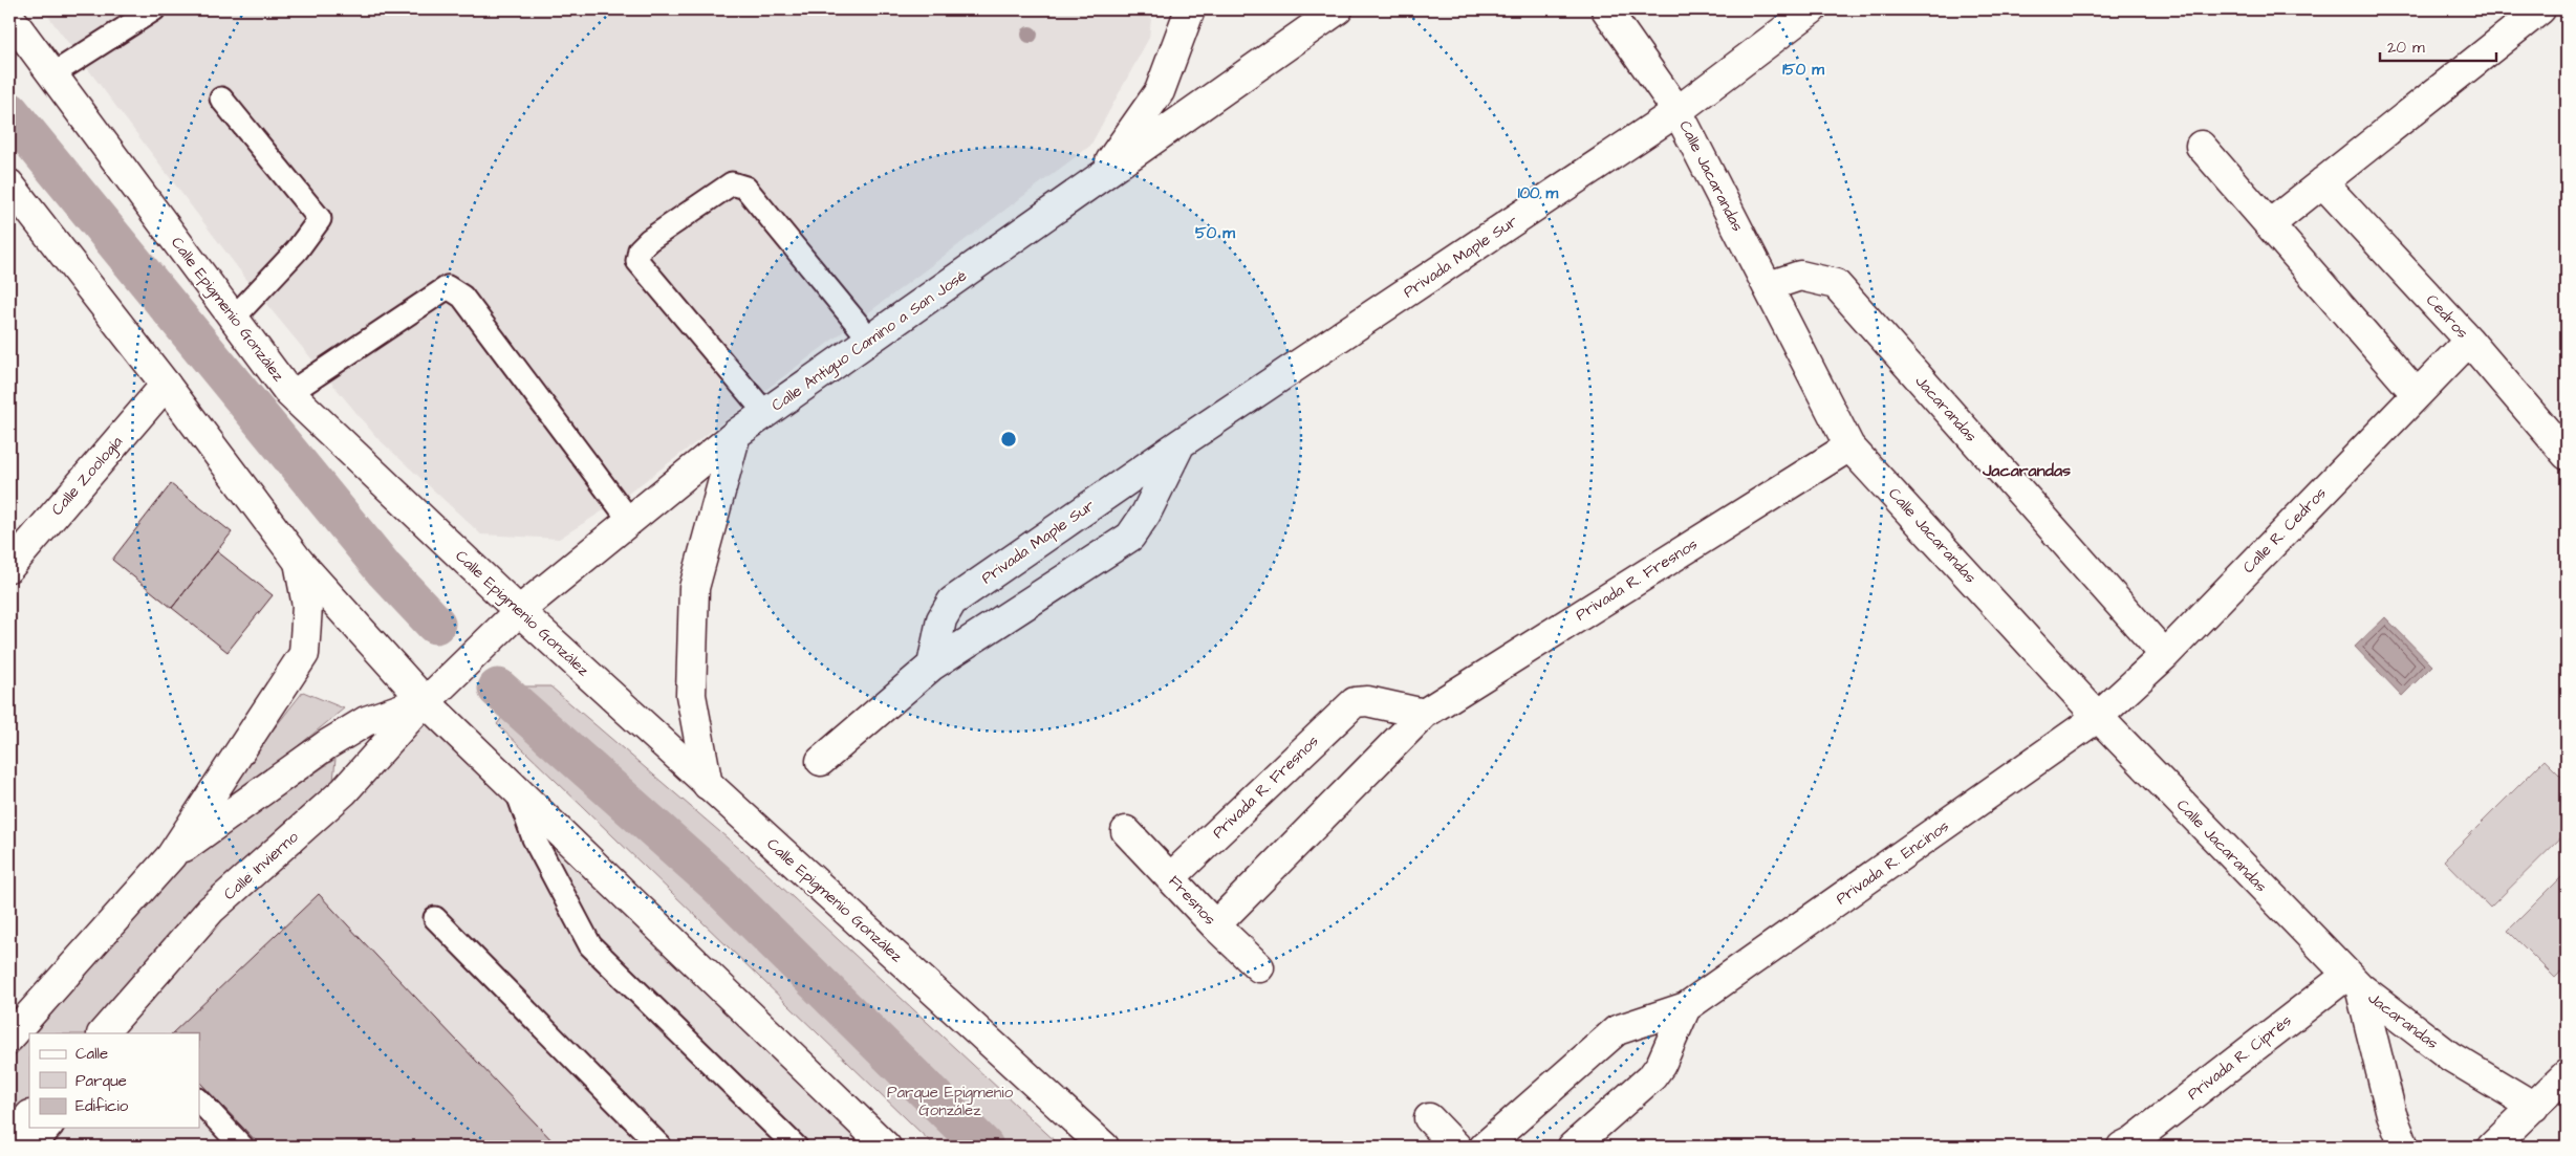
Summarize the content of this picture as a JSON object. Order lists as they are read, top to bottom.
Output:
{
  "streets": {
    "street": [
      "Calle Jacarandas",
      "Privada Maple Sur",
      "Calle Epigmenio González",
      "Cedros",
      "Calle Antiguo Camino a San José",
      "Jacarandas",
      "Calle Zoología",
      "Calle R. Cedros",
      "Privada R. Fresnos",
      "Privada R. Encinos",
      "Calle Invierno",
      "Fresnos",
      "Privada R. Ciprés"
    ]
  },
  "crossings": [
    ["Calle Jacarandas", "Privada Maple Sur"],
    ["Calle Jacarandas", "Jacarandas"],
    ["Calle Jacarandas", "Calle R. Cedros"],
    ["Calle Jacarandas", "Privada R. Fresnos"],
    ["Calle Jacarandas", "Privada R. Encinos"],
    ["Calle Jacarandas", "Privada R. Ciprés"],
    ["Calle Epigmenio González", "Calle Antiguo Camino a San José"],
    ["Cedros", "Calle R. Cedros"],
    ["Calle Antiguo Camino a San José", "Calle Invierno"],
    ["Jacarandas", "Calle R. Cedros"],
    ["Jacarandas", "Privada R. Ciprés"],
    ["Calle R. Cedros", "Privada R. Encinos"],
    ["Privada R. Fresnos", "Fresnos"]
  ],
  "districts": ["Jacarandas"],
  "parks": ["Parque Epigmenio González"],
  "legend": ["Calle", "Parque", "Edificio"],
  "scale_bar": "20 m",
  "rings": ["150 m", "100 m", "50 m"]
}
